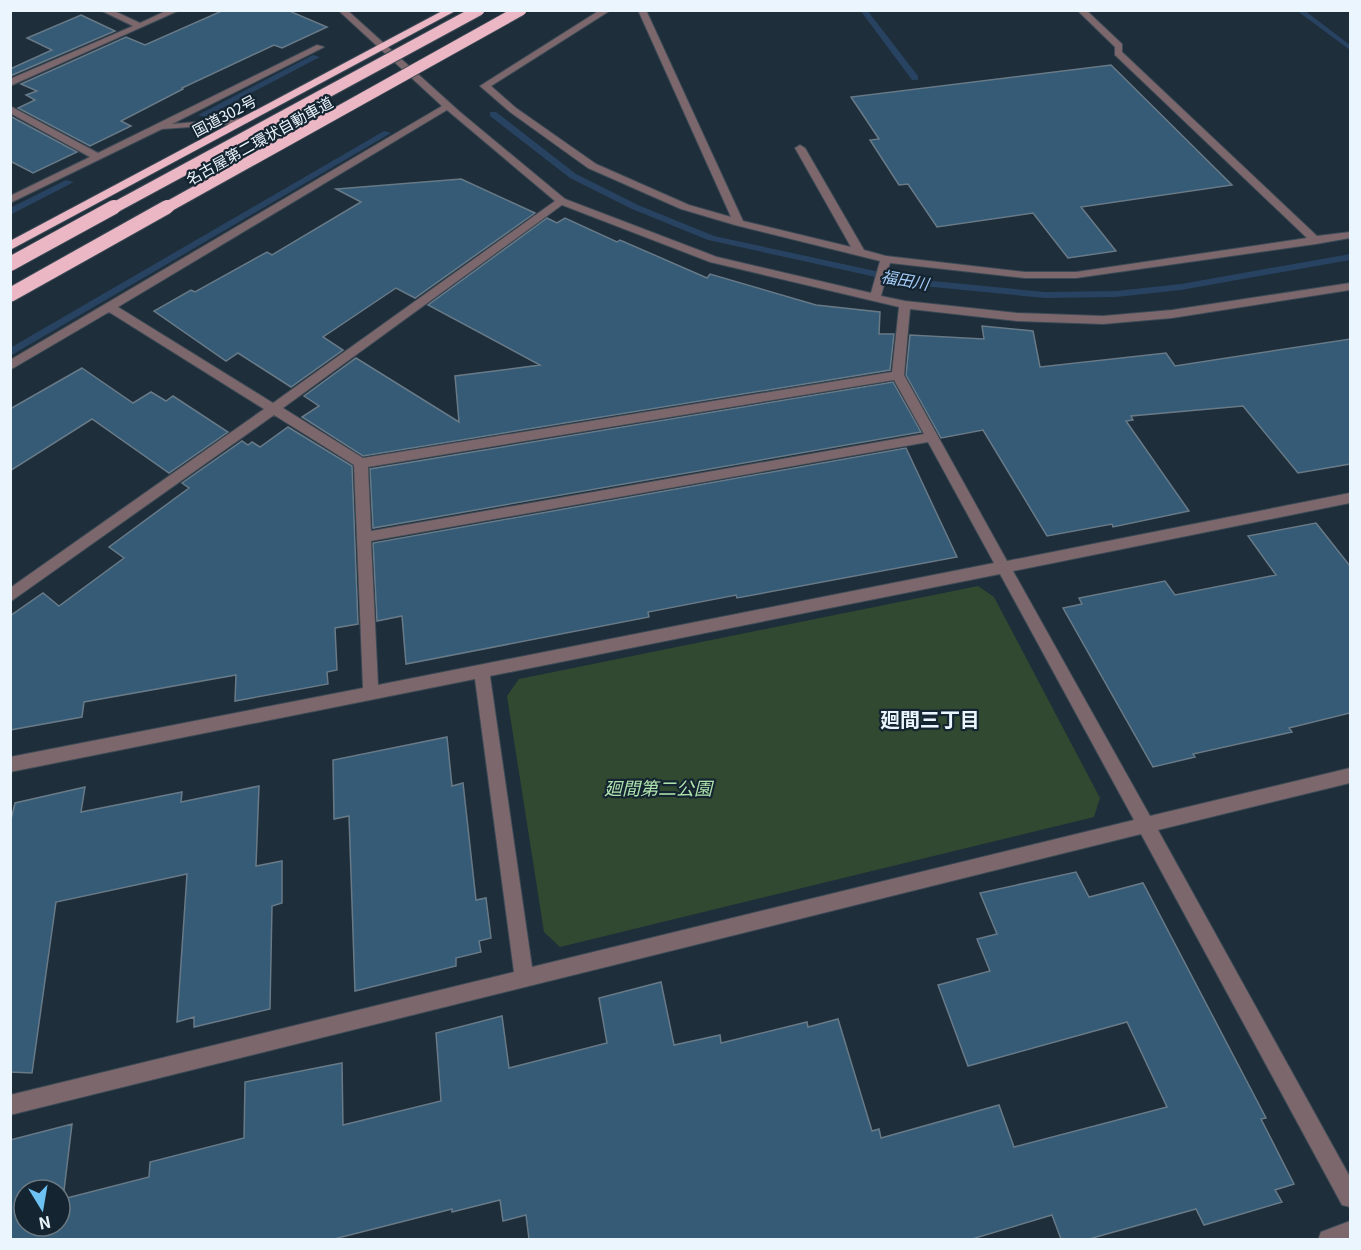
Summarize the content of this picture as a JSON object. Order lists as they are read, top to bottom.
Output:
{
  "streets": {
    "highway": ["国道302号", "名古屋第二環状自動車道"]
  },
  "districts": ["廻間三丁目"],
  "water": ["福田川"],
  "parks": ["廻間第二公園"],
  "north": "bottom"
}
